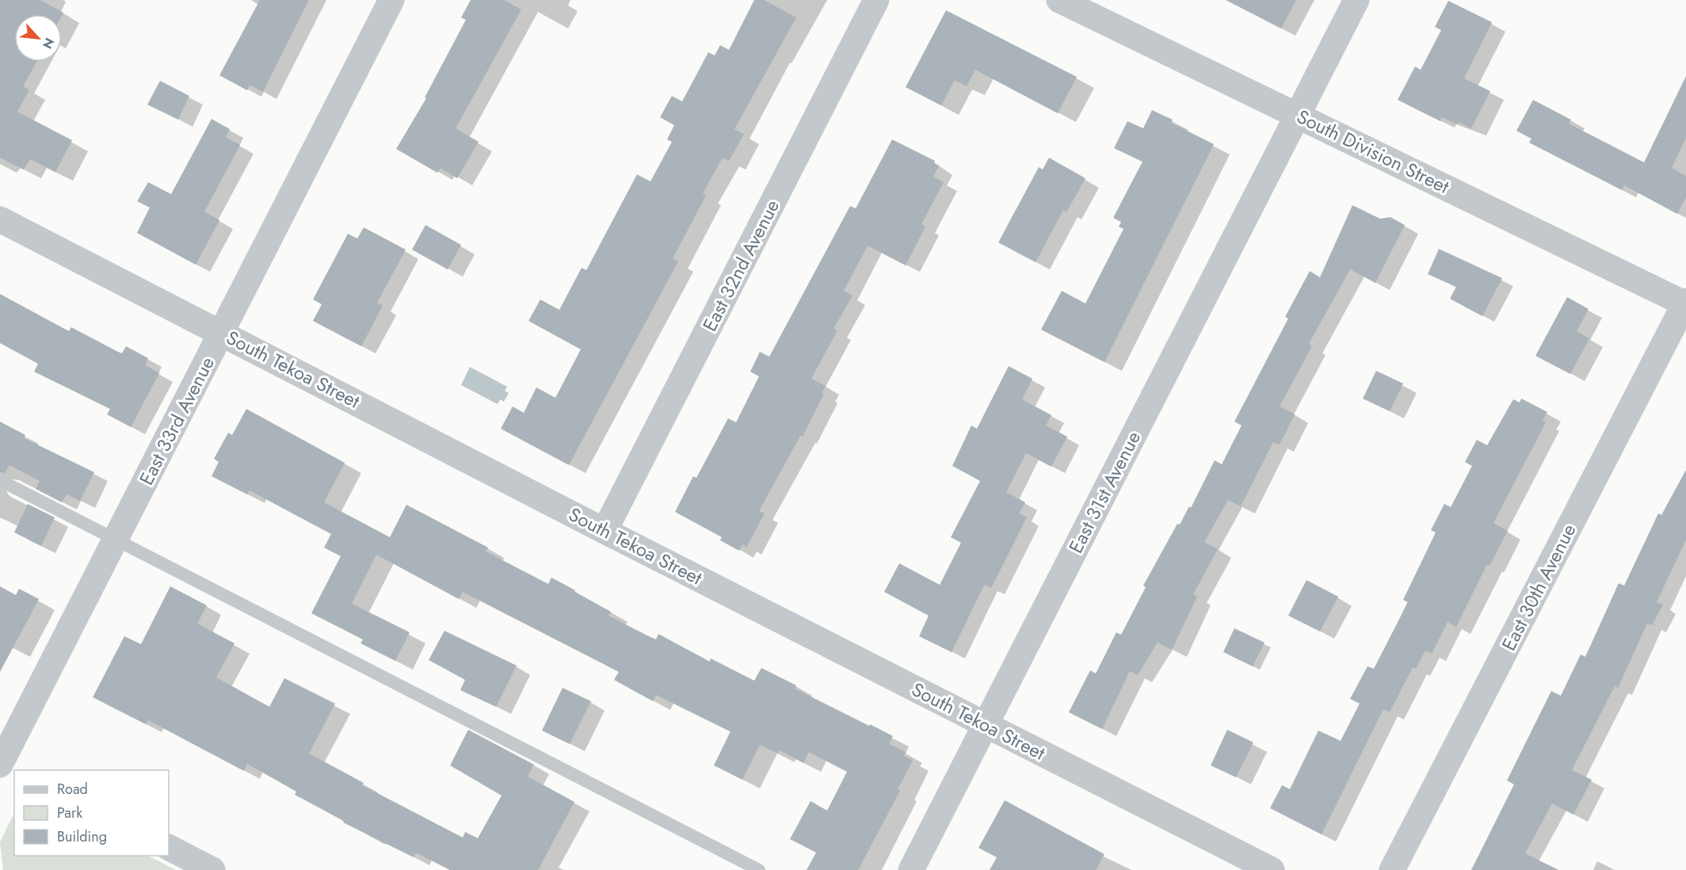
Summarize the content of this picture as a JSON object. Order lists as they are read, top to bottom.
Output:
{
  "streets": {
    "street": [
      "South Division Street",
      "East 32nd Avenue",
      "South Tekoa Street",
      "East 33rd Avenue",
      "East 31st Avenue",
      "East 30th Avenue"
    ]
  },
  "crossings": [
    ["South Division Street", "East 31st Avenue"],
    ["South Division Street", "East 30th Avenue"],
    ["East 32nd Avenue", "South Tekoa Street"],
    ["South Tekoa Street", "East 33rd Avenue"],
    ["South Tekoa Street", "East 31st Avenue"]
  ],
  "legend": ["Road", "Park", "Building"],
  "north": "bottom right"
}
